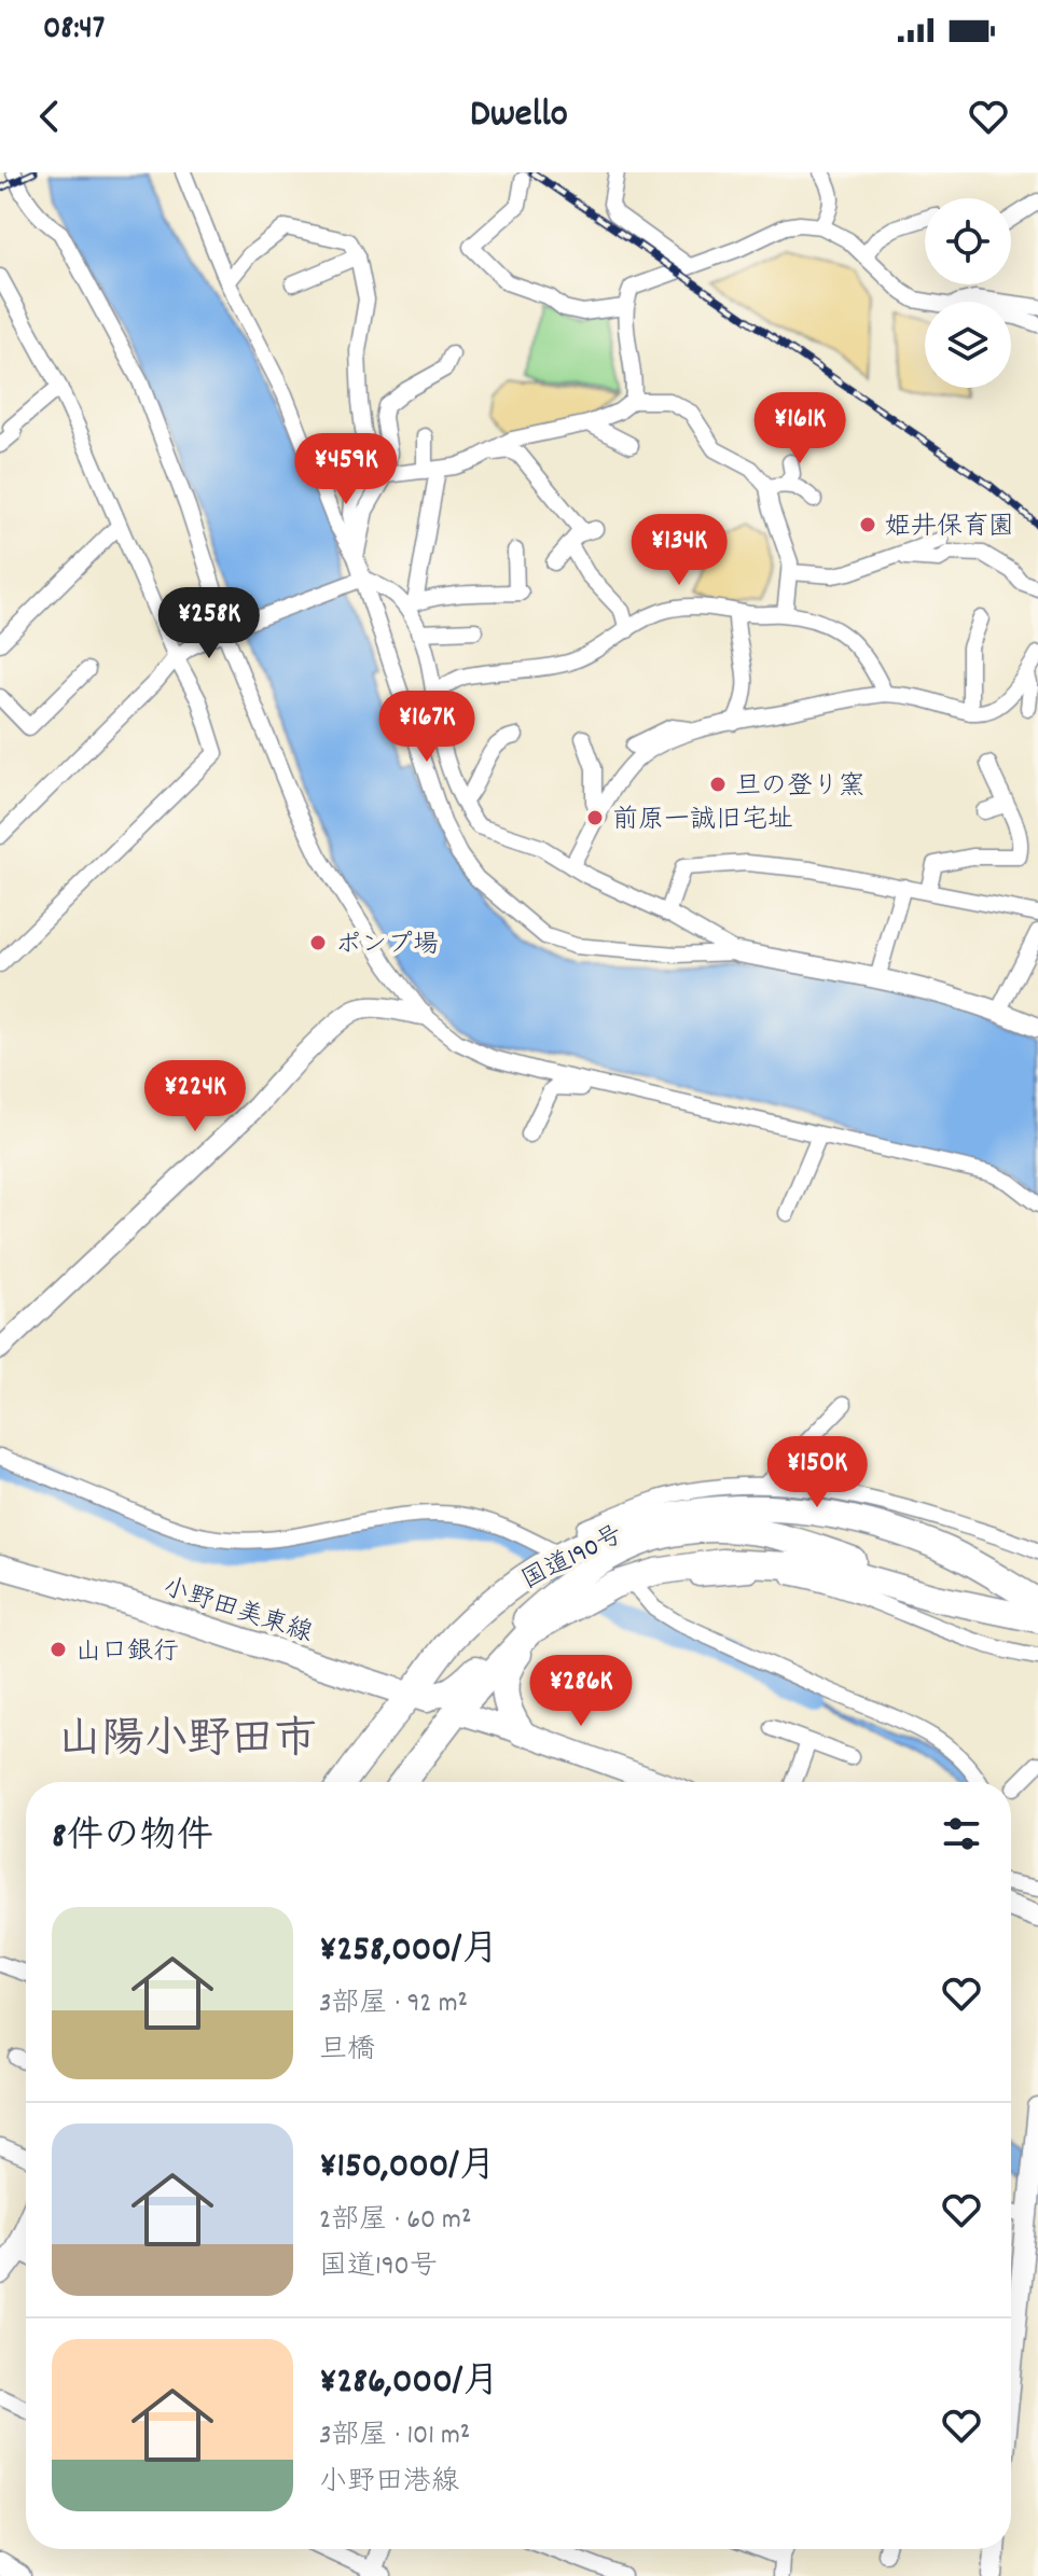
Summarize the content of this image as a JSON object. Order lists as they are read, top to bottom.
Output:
{
  "streets": {
    "highway": ["国道190号"],
    "main road": ["小野田美東線"]
  },
  "crossings": [
    ["国道190号", "小野田美東線"]
  ],
  "districts": ["山陽小野田市"],
  "places": [
    "姫井保育園",
    "旦の登り窯",
    "前原一誠旧宅址",
    "ポンプ場",
    "山口銀行"
  ],
  "page": {
    "status": "08:47",
    "header": "Dwello",
    "price": [
      "¥161K",
      "¥459K",
      "¥134K",
      "¥258K",
      "¥167K",
      "¥224K",
      "¥150K",
      "¥286K"
    ],
    "heading": "8件の物件",
    "list": [
      {
        "name": "¥258,000/月",
        "note": "3部屋 · 92 m² · 旦橋"
      },
      {
        "name": "¥150,000/月",
        "note": "2部屋 · 60 m² · 国道190号"
      },
      {
        "name": "¥286,000/月",
        "note": "3部屋 · 101 m² · 小野田港線"
      }
    ]
  }
}
